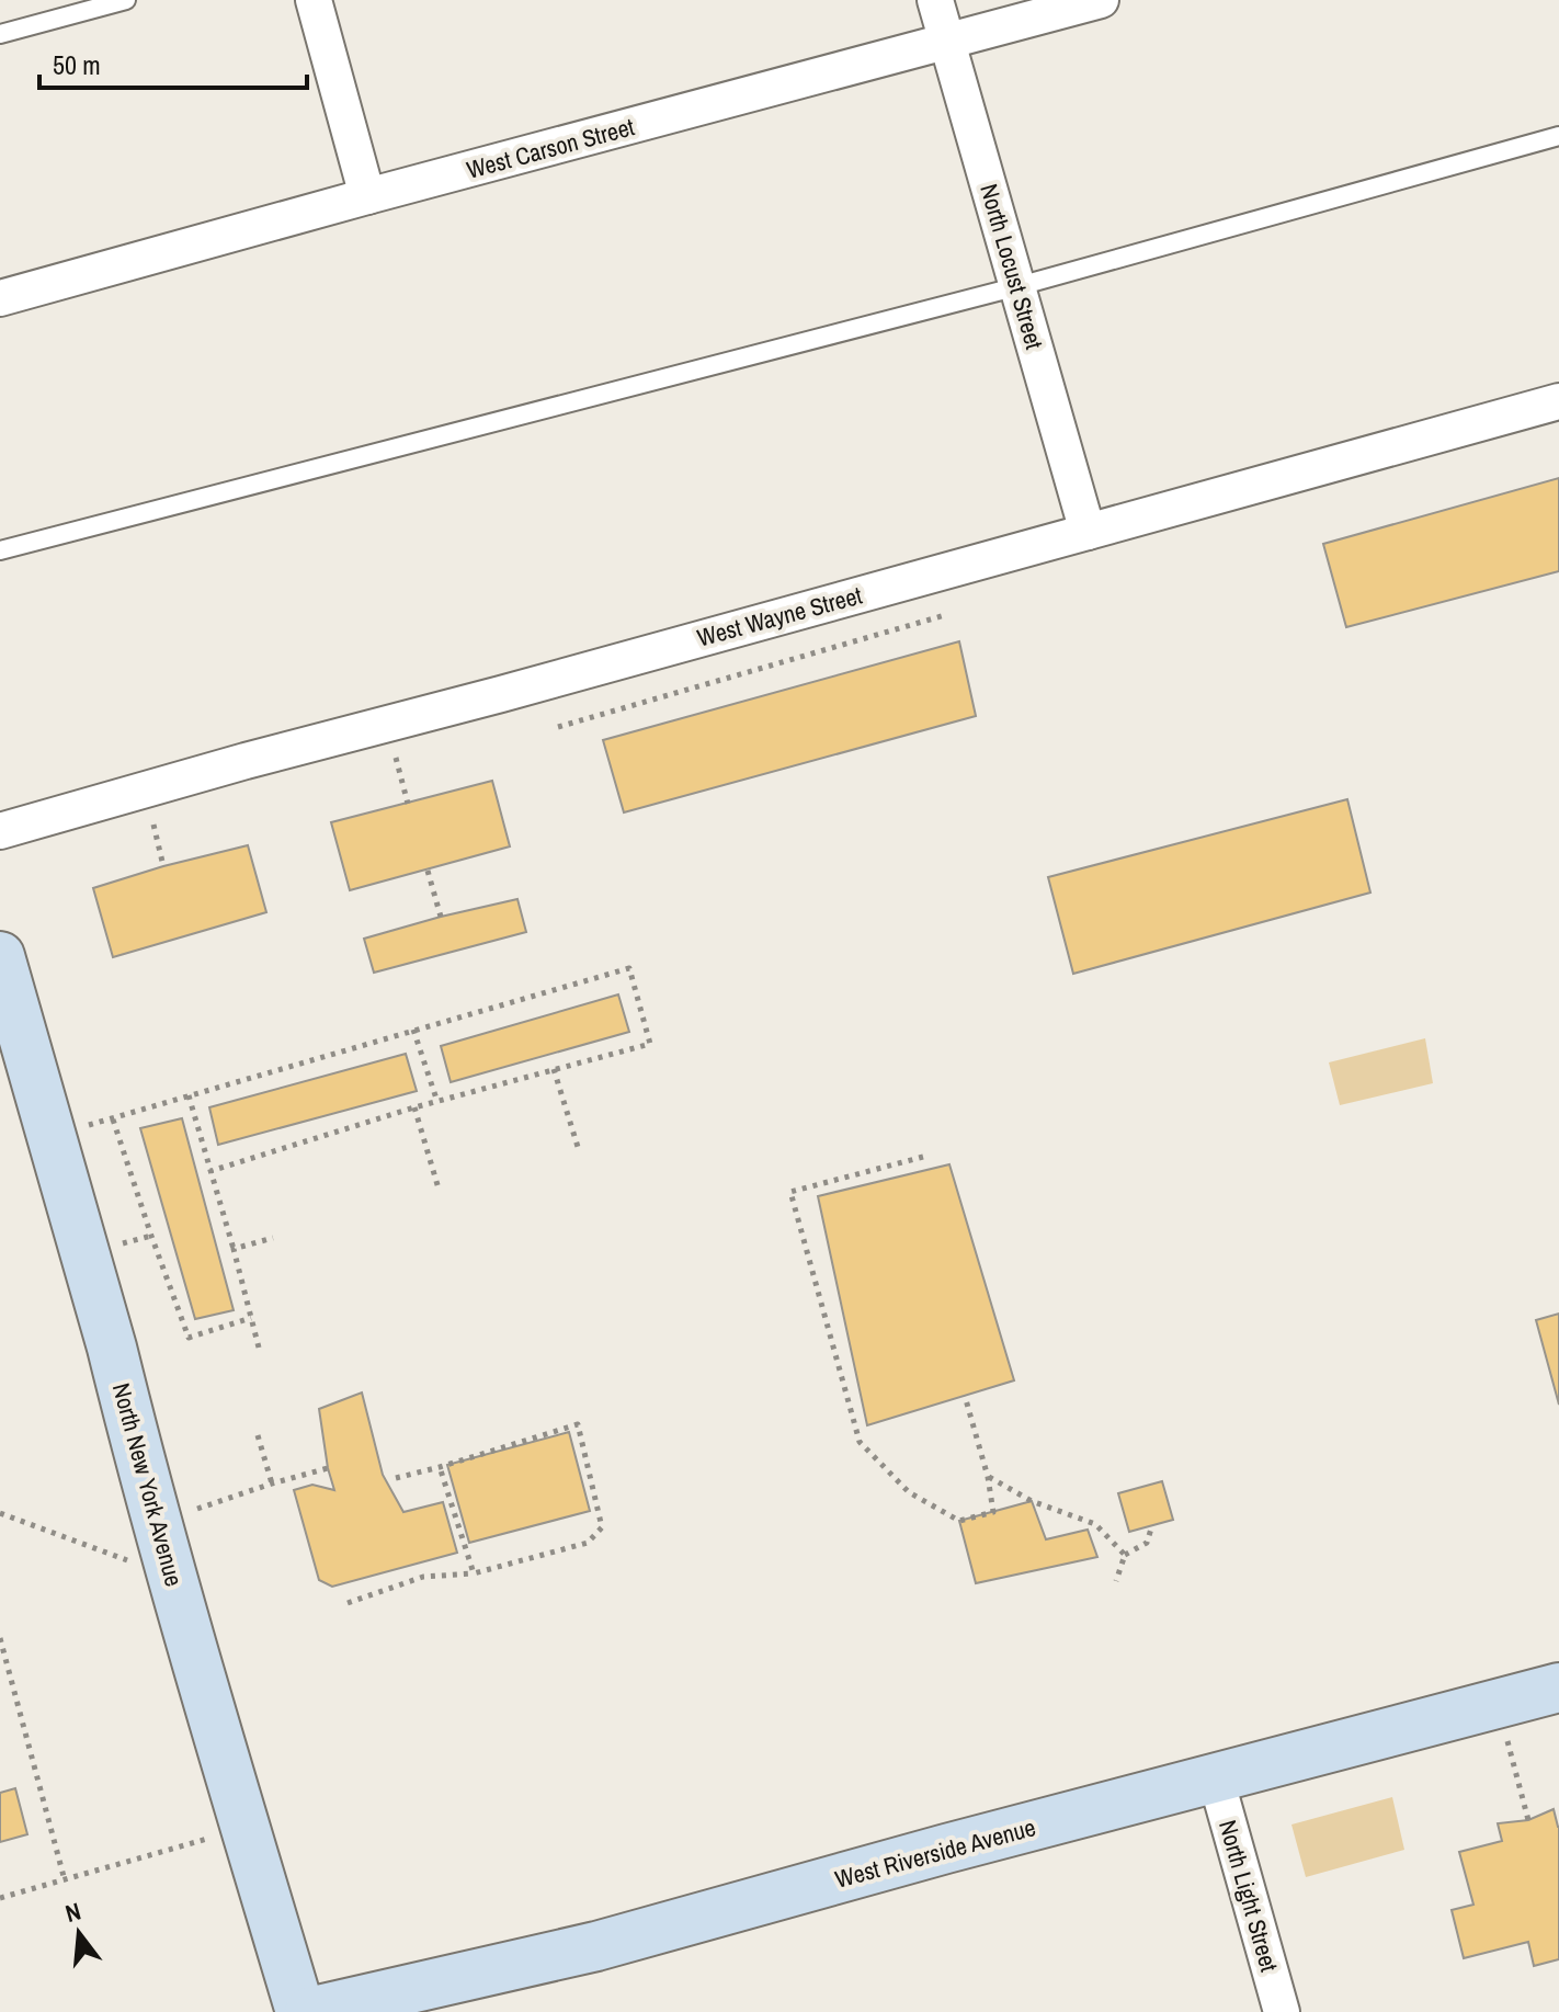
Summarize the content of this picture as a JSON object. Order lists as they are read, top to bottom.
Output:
{
  "streets": {
    "street": [
      "West Carson Street",
      "North Locust Street",
      "West Wayne Street",
      "North New York Avenue",
      "West Riverside Avenue",
      "North Light Street"
    ]
  },
  "crossings": [
    ["West Carson Street", "North Locust Street"],
    ["North Locust Street", "West Wayne Street"],
    ["West Riverside Avenue", "North Light Street"]
  ],
  "scale_bar": "50 m",
  "north": "top"
}
